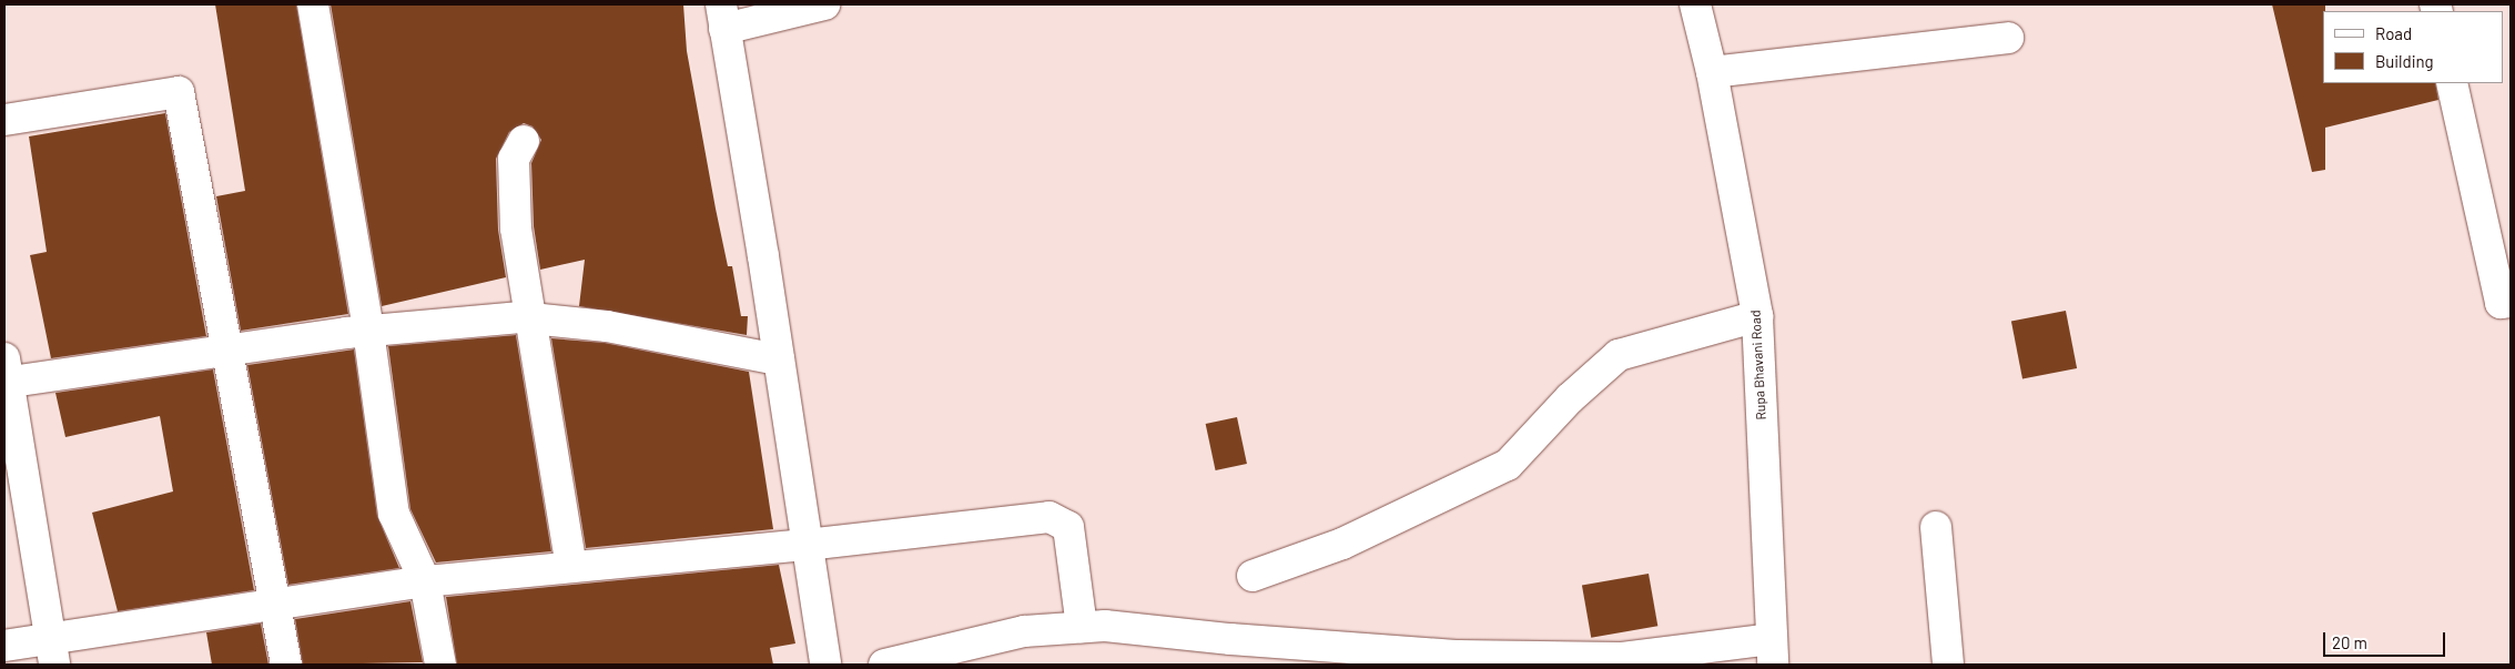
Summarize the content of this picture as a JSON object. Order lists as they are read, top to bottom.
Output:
{
  "streets": {
    "street": ["Rupa Bhavani Road"]
  },
  "legend": ["Road", "Building"],
  "scale_bar": "20 m"
}
